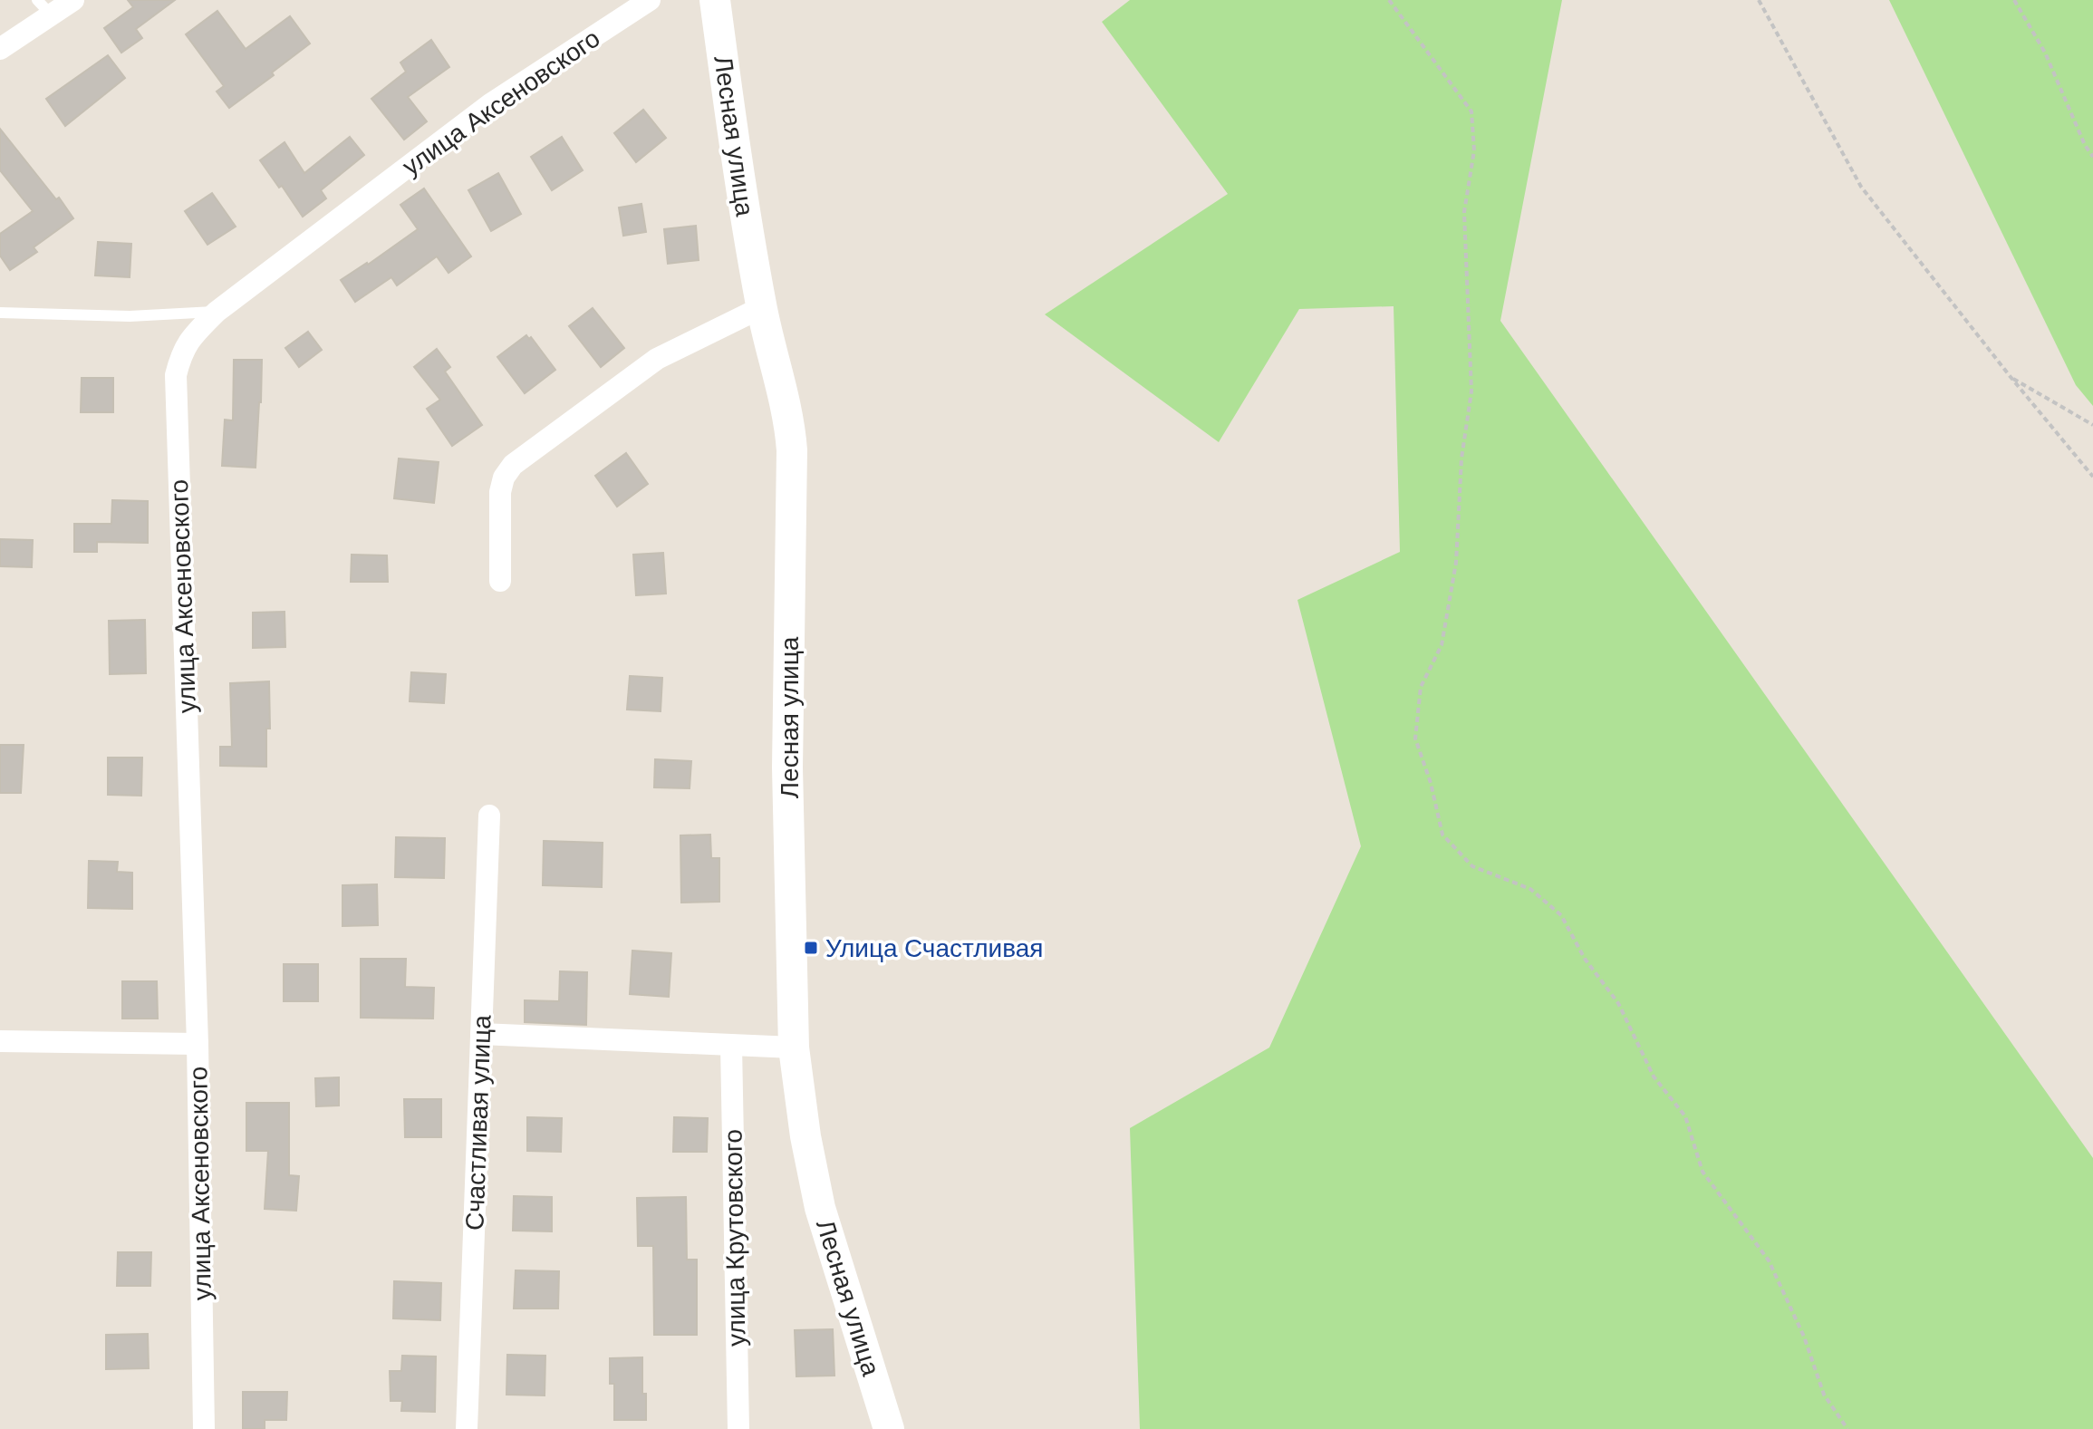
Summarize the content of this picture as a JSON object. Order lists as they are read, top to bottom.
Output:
{
  "streets": {
    "main road": ["Лесная улица"],
    "street": ["улица Аксеновского", "Счастливая улица", "улица Крутовского"]
  },
  "places": {
    "transit": ["Улица Счастливая"]
  }
}
